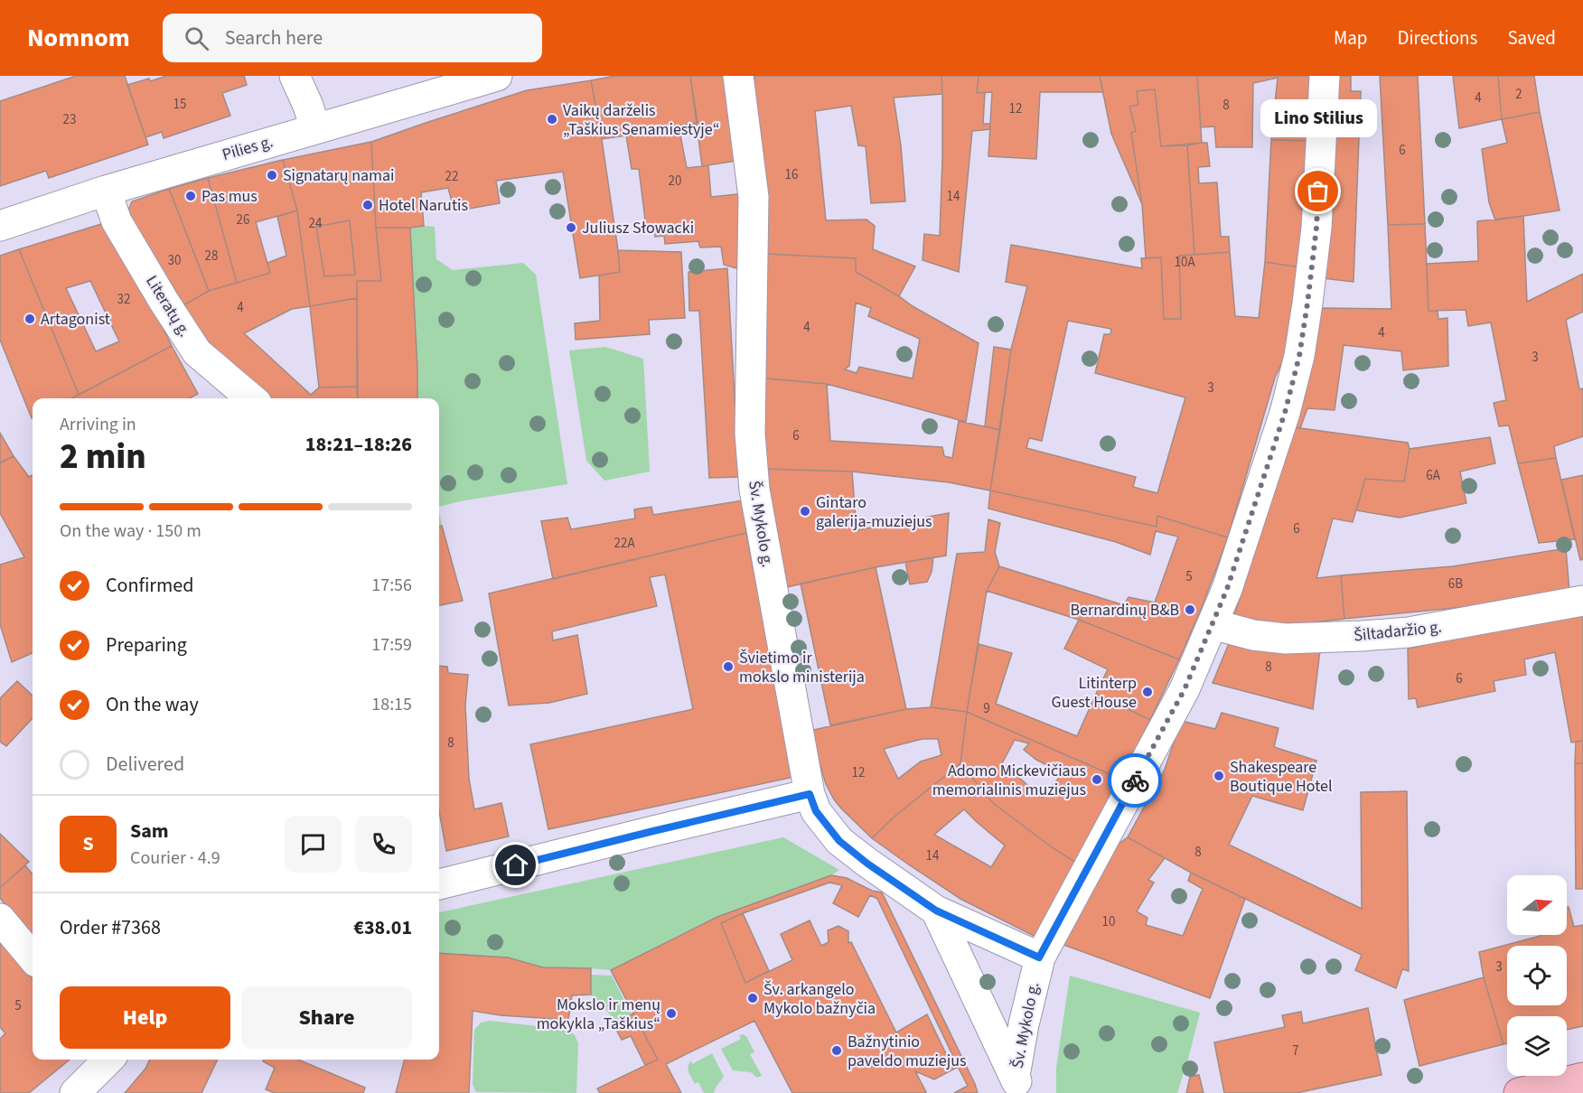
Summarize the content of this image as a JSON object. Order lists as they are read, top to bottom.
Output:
{
  "streets": {
    "street": [
      "Pilies g.",
      "Literatų g.",
      "Šv. Mykolo g.",
      "Šiltadaržio g."
    ]
  },
  "crossings": [
    ["Pilies g.", "Literatų g."]
  ],
  "places": [
    "Vaikų darželis „Taškius Senamiestyje“",
    "Signatarų namai",
    "Lino Stilius",
    "Pas mus",
    "Hotel Narutis",
    "Juliusz Słowacki",
    "Artagonist",
    "Gintaro galerija-muziejus",
    "Bernardinų B&B",
    "Švietimo ir mokslo ministerija",
    "Litinterp Guest House",
    "Shakespeare Boutique Hotel",
    "Adomo Mickevičiaus memorialinis muziejus",
    "Šv. arkangelo Mykolo bažnyčia",
    "Mokslo ir menų mokykla „Taškius“",
    "Bažnytinio paveldo muziejus"
  ],
  "house_numbers": [
    "2",
    "4",
    "15",
    "8",
    "12",
    "23",
    "6",
    "16",
    "22",
    "20",
    "14",
    "26",
    "24",
    "28",
    "30",
    "10A",
    "32",
    "4",
    "4",
    "4",
    "3",
    "3",
    "6",
    "6A",
    "6",
    "22A",
    "5",
    "6B",
    "8",
    "6",
    "9",
    "8",
    "12",
    "8",
    "14",
    "10",
    "3",
    "5",
    "7"
  ],
  "north": "right",
  "page": {
    "header": "Nomnom",
    "search": "Search here",
    "nav": ["Map", "Directions", "Saved"],
    "bubble": "Lino Stilius",
    "heading": ["2 min", "Arriving in", "18:21–18:26"],
    "panel": [
      "Sam",
      "Courier · 4.9",
      "Order #7368",
      "€38.01"
    ],
    "bar": "On the way · 150 m",
    "list": [
      ["Confirmed", "17:56"],
      ["Preparing", "17:59"],
      ["On the way", "18:15"],
      "Delivered"
    ],
    "round": "S",
    "buttons": ["Help", "Share"]
  }
}
